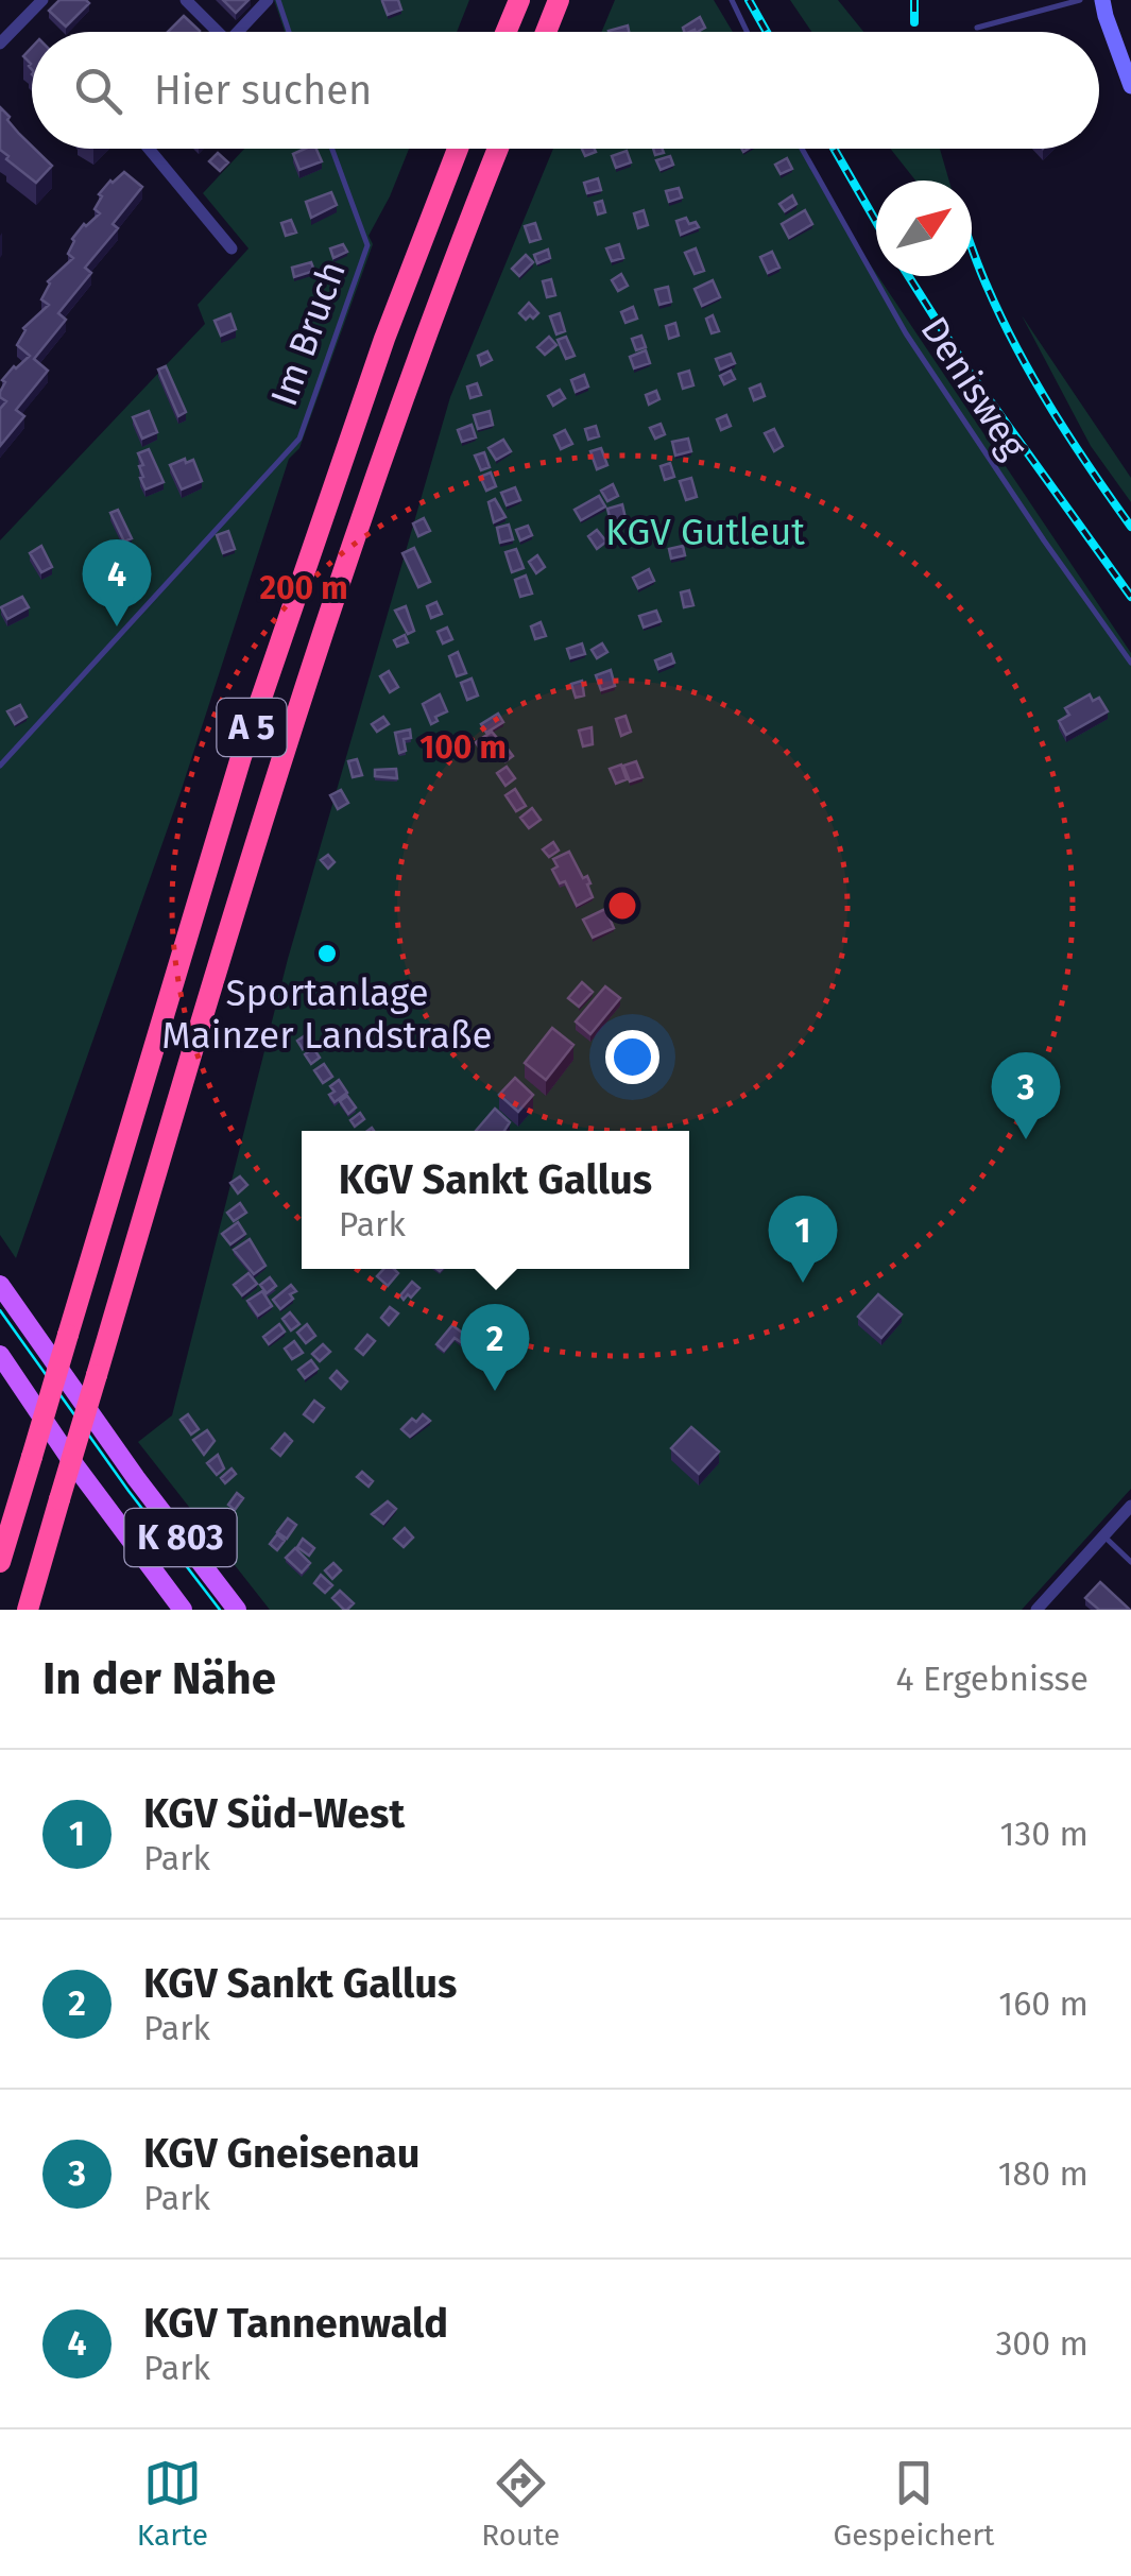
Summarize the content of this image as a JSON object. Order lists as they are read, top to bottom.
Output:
{
  "streets": {
    "highway": ["A 5"],
    "main road": ["K 803"],
    "lane": ["Im Bruch", "Denisweg"]
  },
  "parks": ["KGV Gutleut"],
  "places": ["Sportanlage Mainzer Landstraße"],
  "north": "top right",
  "page": {
    "search": "Hier suchen",
    "pins": [
      "4",
      "3",
      "1",
      "2"
    ],
    "popup": ["KGV Sankt Gallus", "Park"],
    "heading": ["In der Nähe", "4 Ergebnisse"],
    "list": [
      {
        "mark": "1",
        "name": "KGV Süd-West",
        "note": "Park",
        "value": "130 m"
      },
      {
        "mark": "2",
        "name": "KGV Sankt Gallus",
        "note": "Park",
        "value": "160 m"
      },
      {
        "mark": "3",
        "name": "KGV Gneisenau",
        "note": "Park",
        "value": "180 m"
      },
      {
        "mark": "4",
        "name": "KGV Tannenwald",
        "note": "Park",
        "value": "300 m"
      }
    ],
    "nav": ["Karte", "Route", "Gespeichert"]
  },
  "rings": ["200 m", "100 m"]
}
